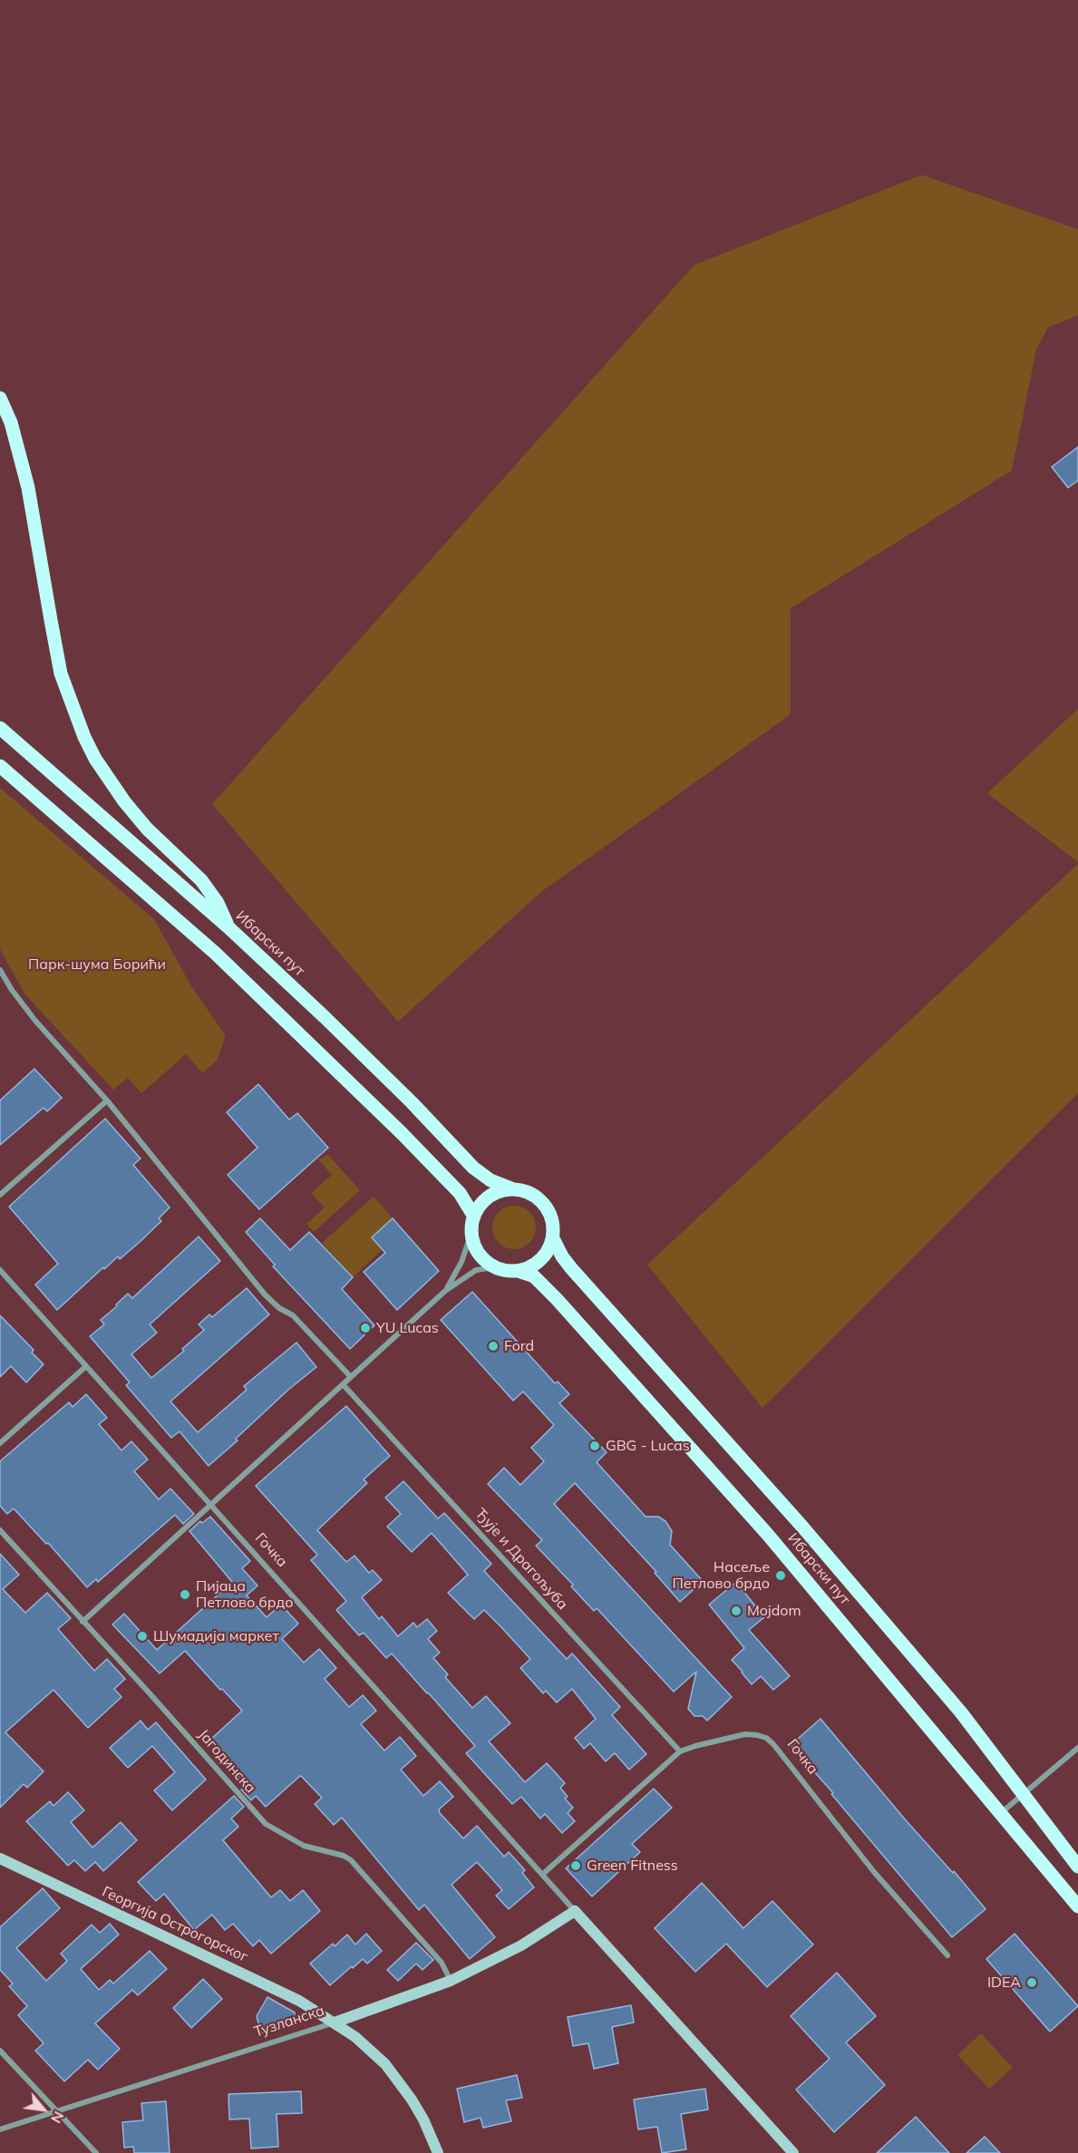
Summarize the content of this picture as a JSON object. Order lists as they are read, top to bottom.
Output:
{
  "streets": {
    "main road": ["Ибарски пут"],
    "street": [
      "Гочка",
      "Ђује и Драгољуба",
      "Јагодинска",
      "Георгија Острогорског",
      "Тузланска"
    ]
  },
  "crossings": [
    ["Гочка", "Ђује и Драгољуба"],
    ["Гочка", "Тузланска"],
    ["Јагодинска", "Тузланска"],
    ["Георгија Острогорског", "Тузланска"]
  ],
  "parks": ["Парк-шума Борићи"],
  "places": [
    "YU Lucas",
    "Ford",
    "GBG - Lucas",
    "Насеље Петлово брдо",
    "Пијаца Петлово брдо",
    "Mojdom",
    "Шумадија маркет",
    "Green Fitness",
    "IDEA"
  ],
  "north": "bottom right"
}
